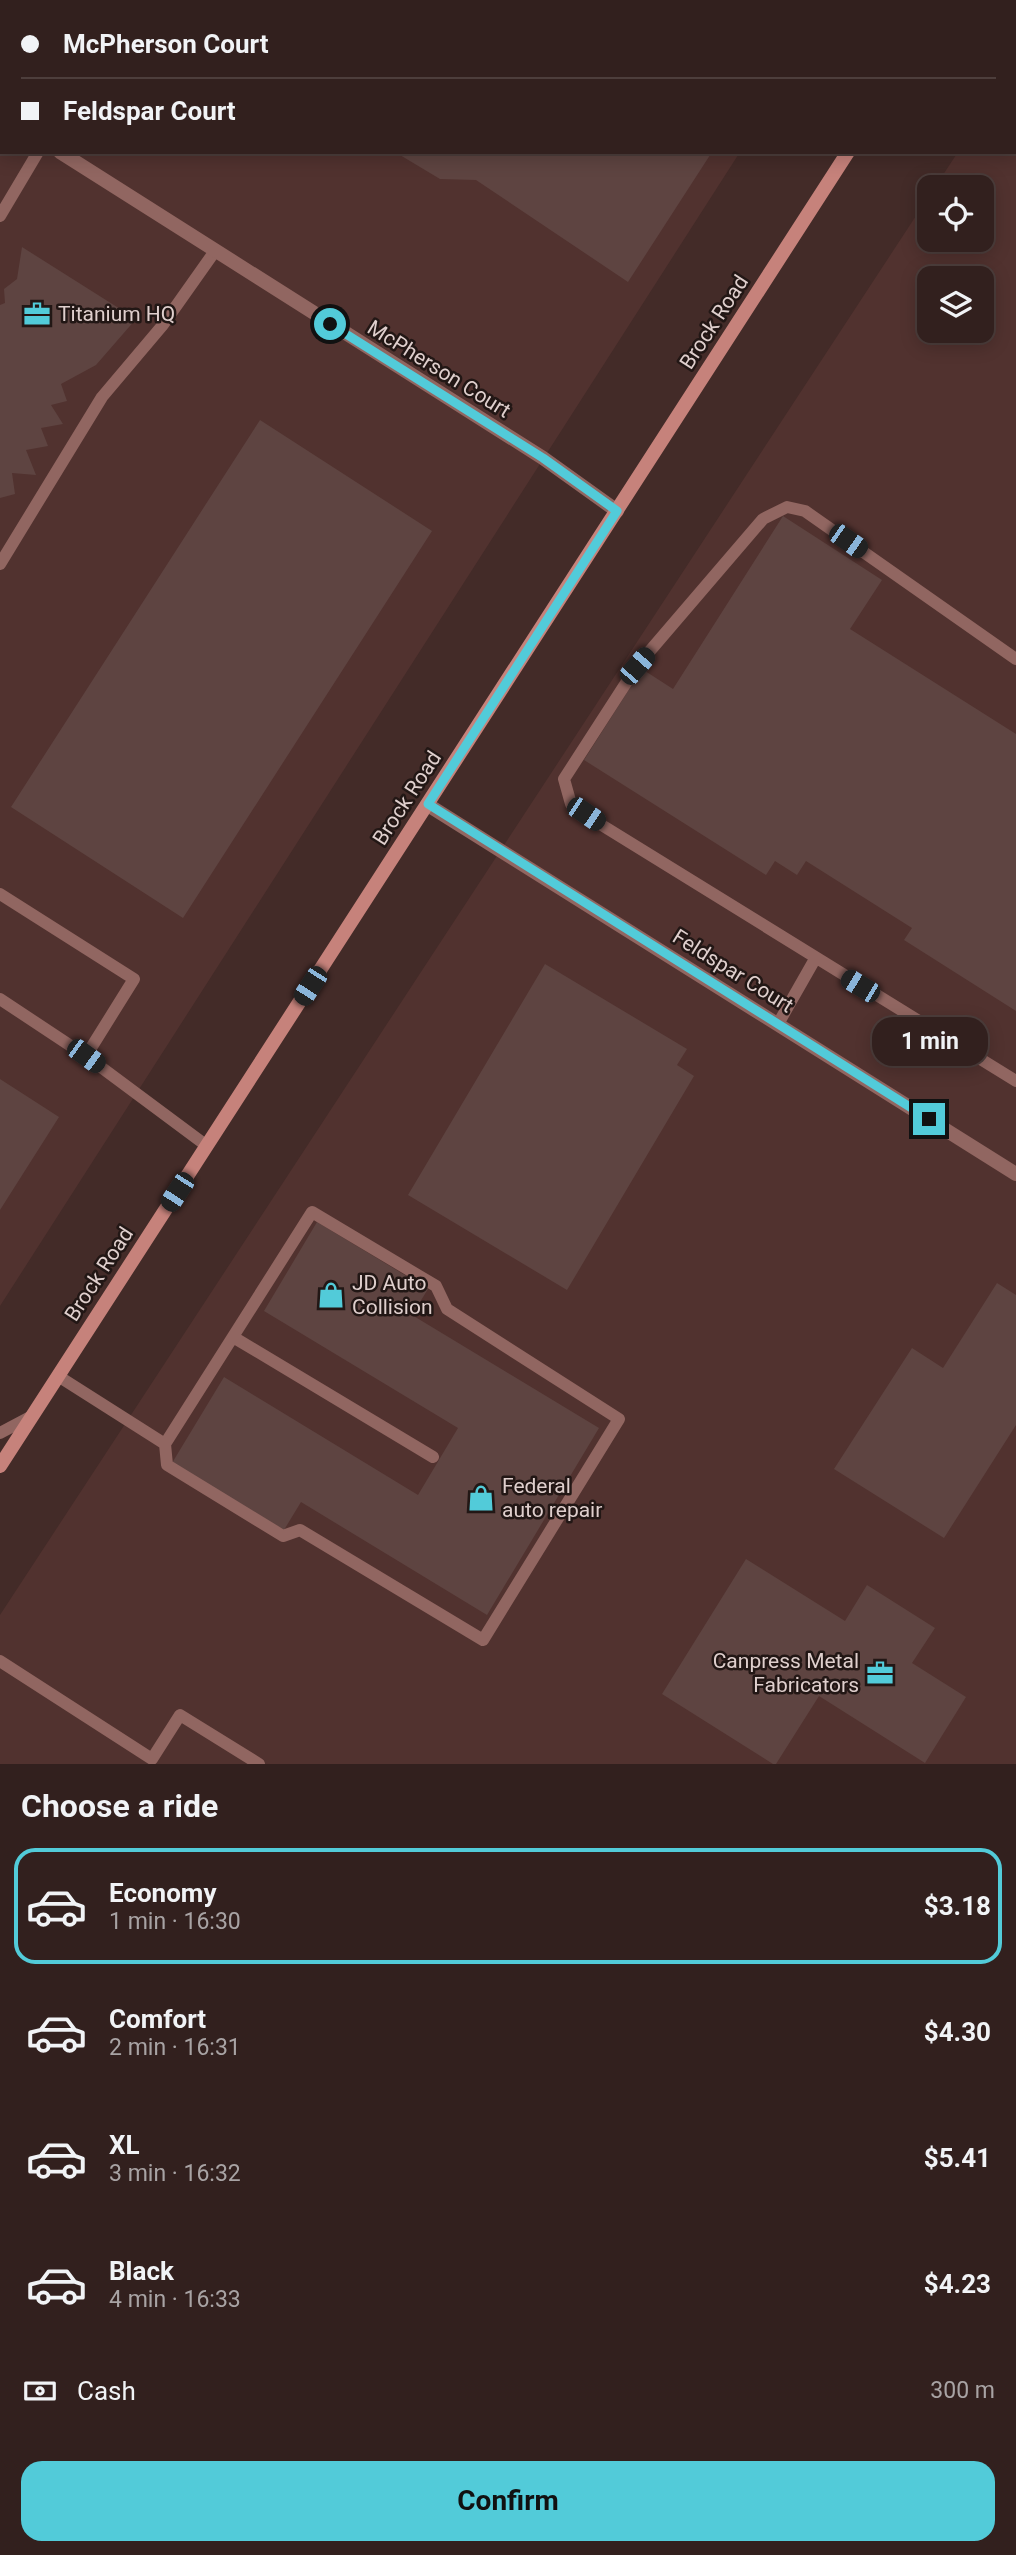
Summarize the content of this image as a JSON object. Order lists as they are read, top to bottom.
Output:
{
  "streets": {
    "main road": ["Brock Road"],
    "street": ["McPherson Court", "Feldspar Court"]
  },
  "crossings": [
    ["Brock Road", "McPherson Court"],
    ["Brock Road", "Feldspar Court"]
  ],
  "places": {
    "office": ["Titanium HQ", "Canpress Metal Fabricators"],
    "shop": ["JD Auto Collision", "Federal auto repair"]
  },
  "page": {
    "banner": ["McPherson Court", "Feldspar Court"],
    "bubble": "1 min",
    "heading": "Choose a ride",
    "list": [
      {
        "name": "Economy",
        "note": "1 min · 16:30",
        "value": "$3.18"
      },
      {
        "name": "Comfort",
        "note": "2 min · 16:31",
        "value": "$4.30"
      },
      {
        "name": "XL",
        "note": "3 min · 16:32",
        "value": "$5.41"
      },
      {
        "name": "Black",
        "note": "4 min · 16:33",
        "value": "$4.23"
      }
    ],
    "pay": ["Cash", "300 m"],
    "buttons": "Confirm"
  }
}
